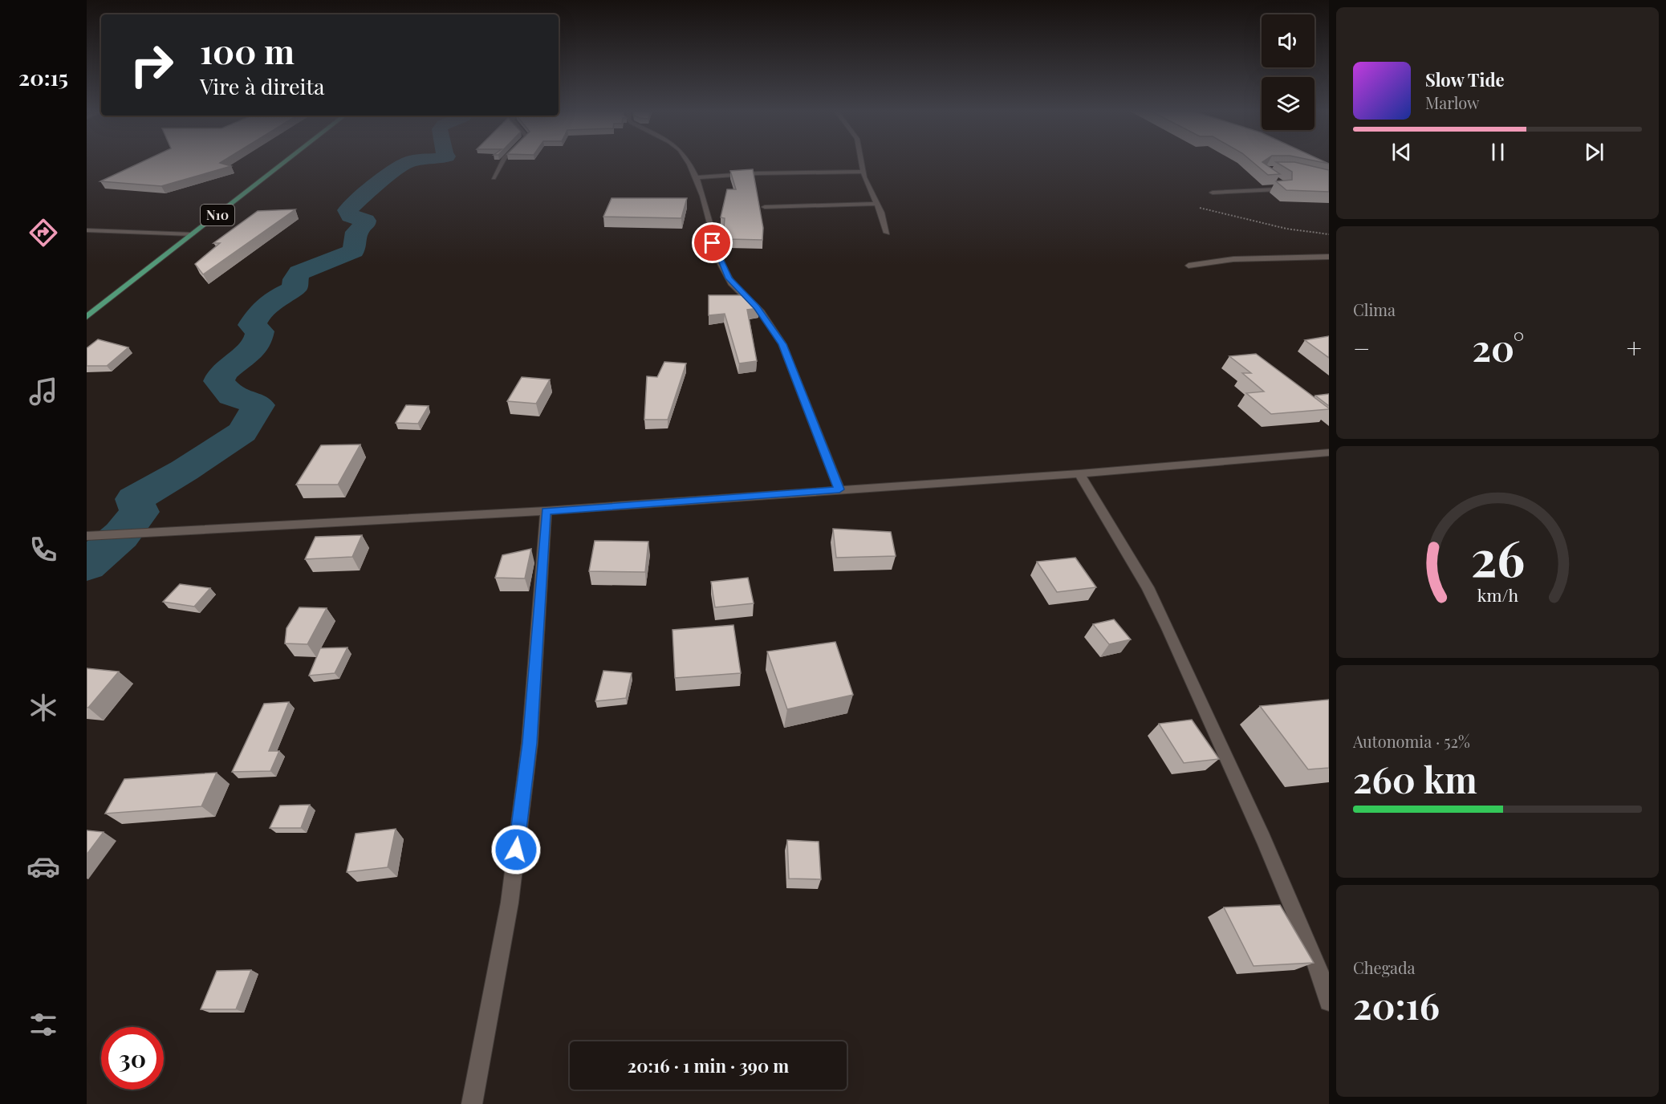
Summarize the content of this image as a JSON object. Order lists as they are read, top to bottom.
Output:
{
  "streets": {
    "main road": ["N10"]
  },
  "page": {
    "tabs": "20:15",
    "turn": ["100 m", "Vire à direita"],
    "song": ["Slow Tide", "Marlow"],
    "tile": [
      "Clima",
      ["Autonomia · 52%", "260 km"],
      ["Chegada", "20:16"]
    ],
    "heat": ["−", "20°", "+"],
    "limit": "30",
    "trip": "20:16 · 1 min · 390 m",
    "gauge": ["26", "km/h"]
  }
}
